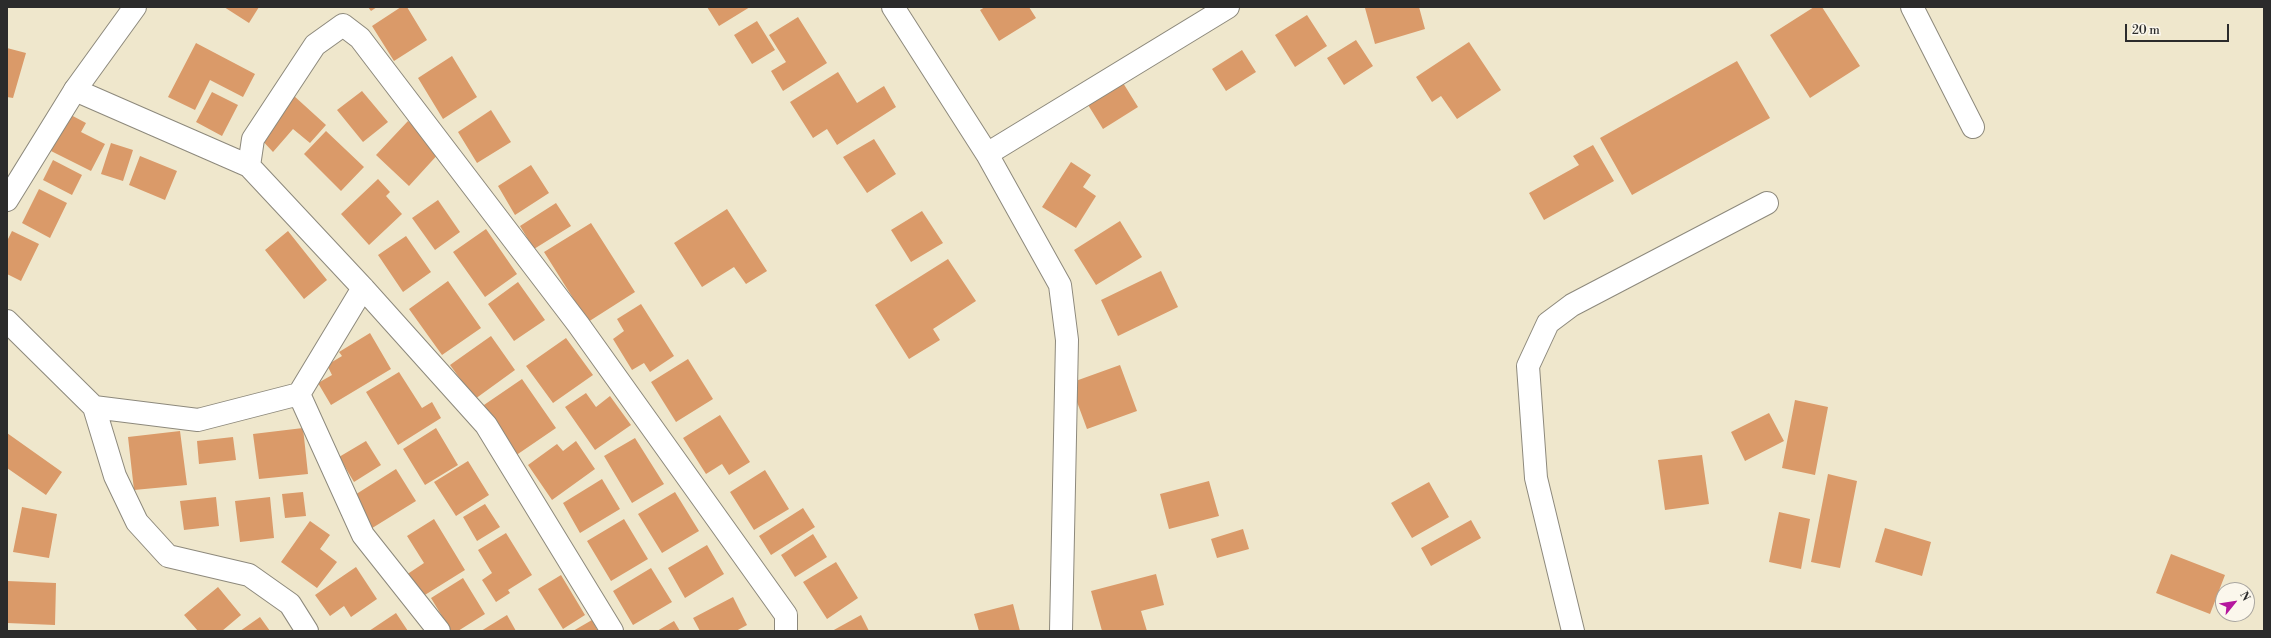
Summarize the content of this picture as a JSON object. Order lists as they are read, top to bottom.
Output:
{
  "scale_bar": "20 m",
  "north": "top right"
}
